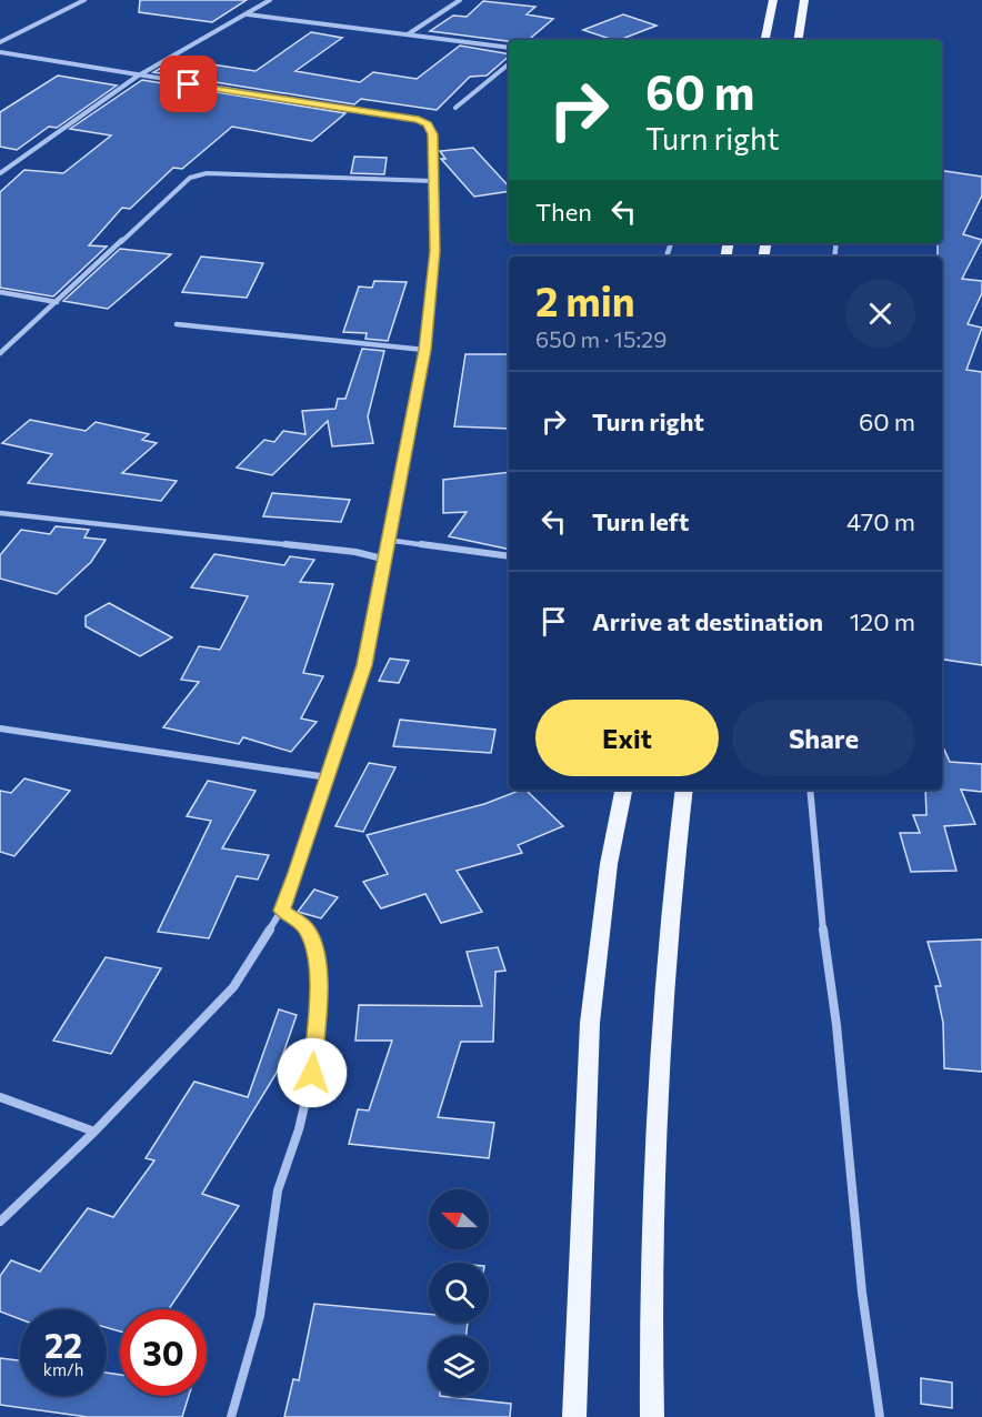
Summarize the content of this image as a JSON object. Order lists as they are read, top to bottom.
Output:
{
  "north": "left",
  "page": {
    "turn": ["60 m", "Turn right"],
    "then": "Then",
    "heading": ["2 min", "650 m · 15:29"],
    "list": [
      {
        "name": "Turn right",
        "value": "60 m"
      },
      {
        "name": "Turn left",
        "value": "470 m"
      },
      {
        "name": "Arrive at destination",
        "value": "120 m"
      }
    ],
    "buttons": ["Exit", "Share"],
    "speed": "22 km/h",
    "limit": "30"
  }
}
